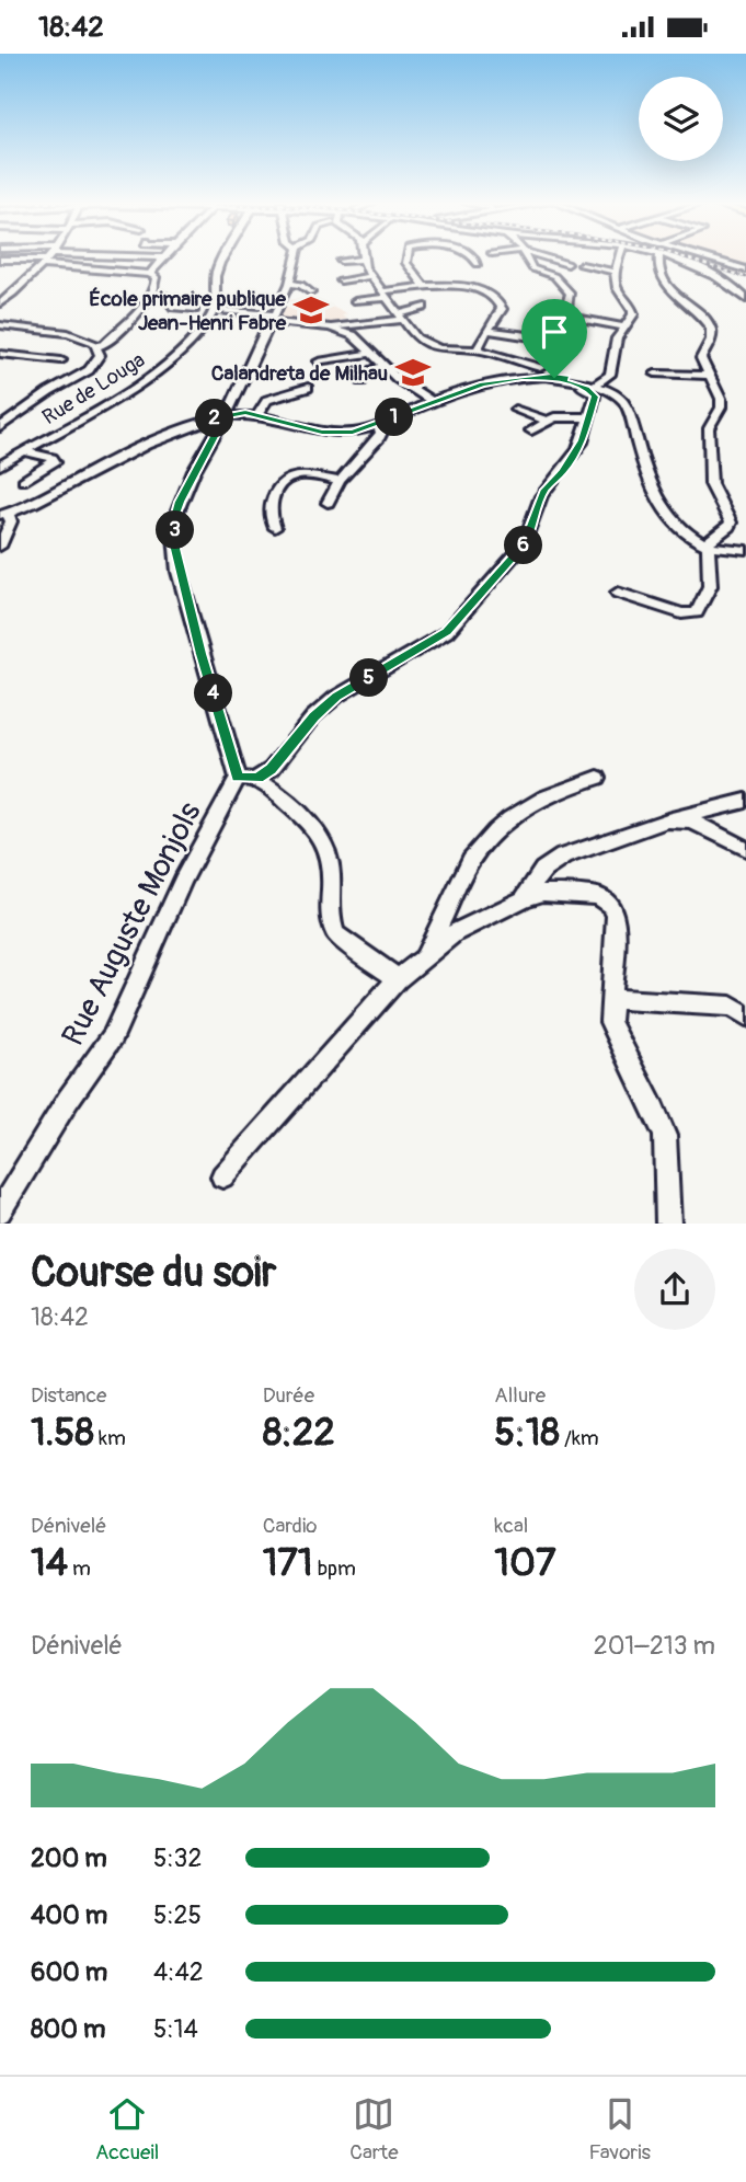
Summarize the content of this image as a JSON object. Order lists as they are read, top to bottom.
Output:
{
  "streets": {
    "street": ["Rue de Louga", "Rue Auguste Monjols"]
  },
  "places": {
    "school or university": ["École primaire publique Jean-Henri Fabre", "Calandreta de Milhau"]
  },
  "page": {
    "status": "18:42",
    "pins": [
      "1",
      "2",
      "3",
      "6",
      "5",
      "4"
    ],
    "heading": ["Course du soir", "18:42"],
    "stats": [
      ["Distance", "1.58 km"],
      ["Durée", "8:22"],
      ["Allure", "5:18 /km"],
      ["Dénivelé", "14 m"],
      ["Cardio", "171 bpm"],
      ["kcal", "107"]
    ],
    "chart": ["Dénivelé", "201–213 m"],
    "list": [
      {
        "name": "200 m",
        "note": "5:32"
      },
      {
        "name": "400 m",
        "note": "5:25"
      },
      {
        "name": "600 m",
        "note": "4:42"
      },
      {
        "name": "800 m",
        "note": "5:14"
      }
    ],
    "tabs": ["Accueil", "Carte", "Favoris"]
  }
}
